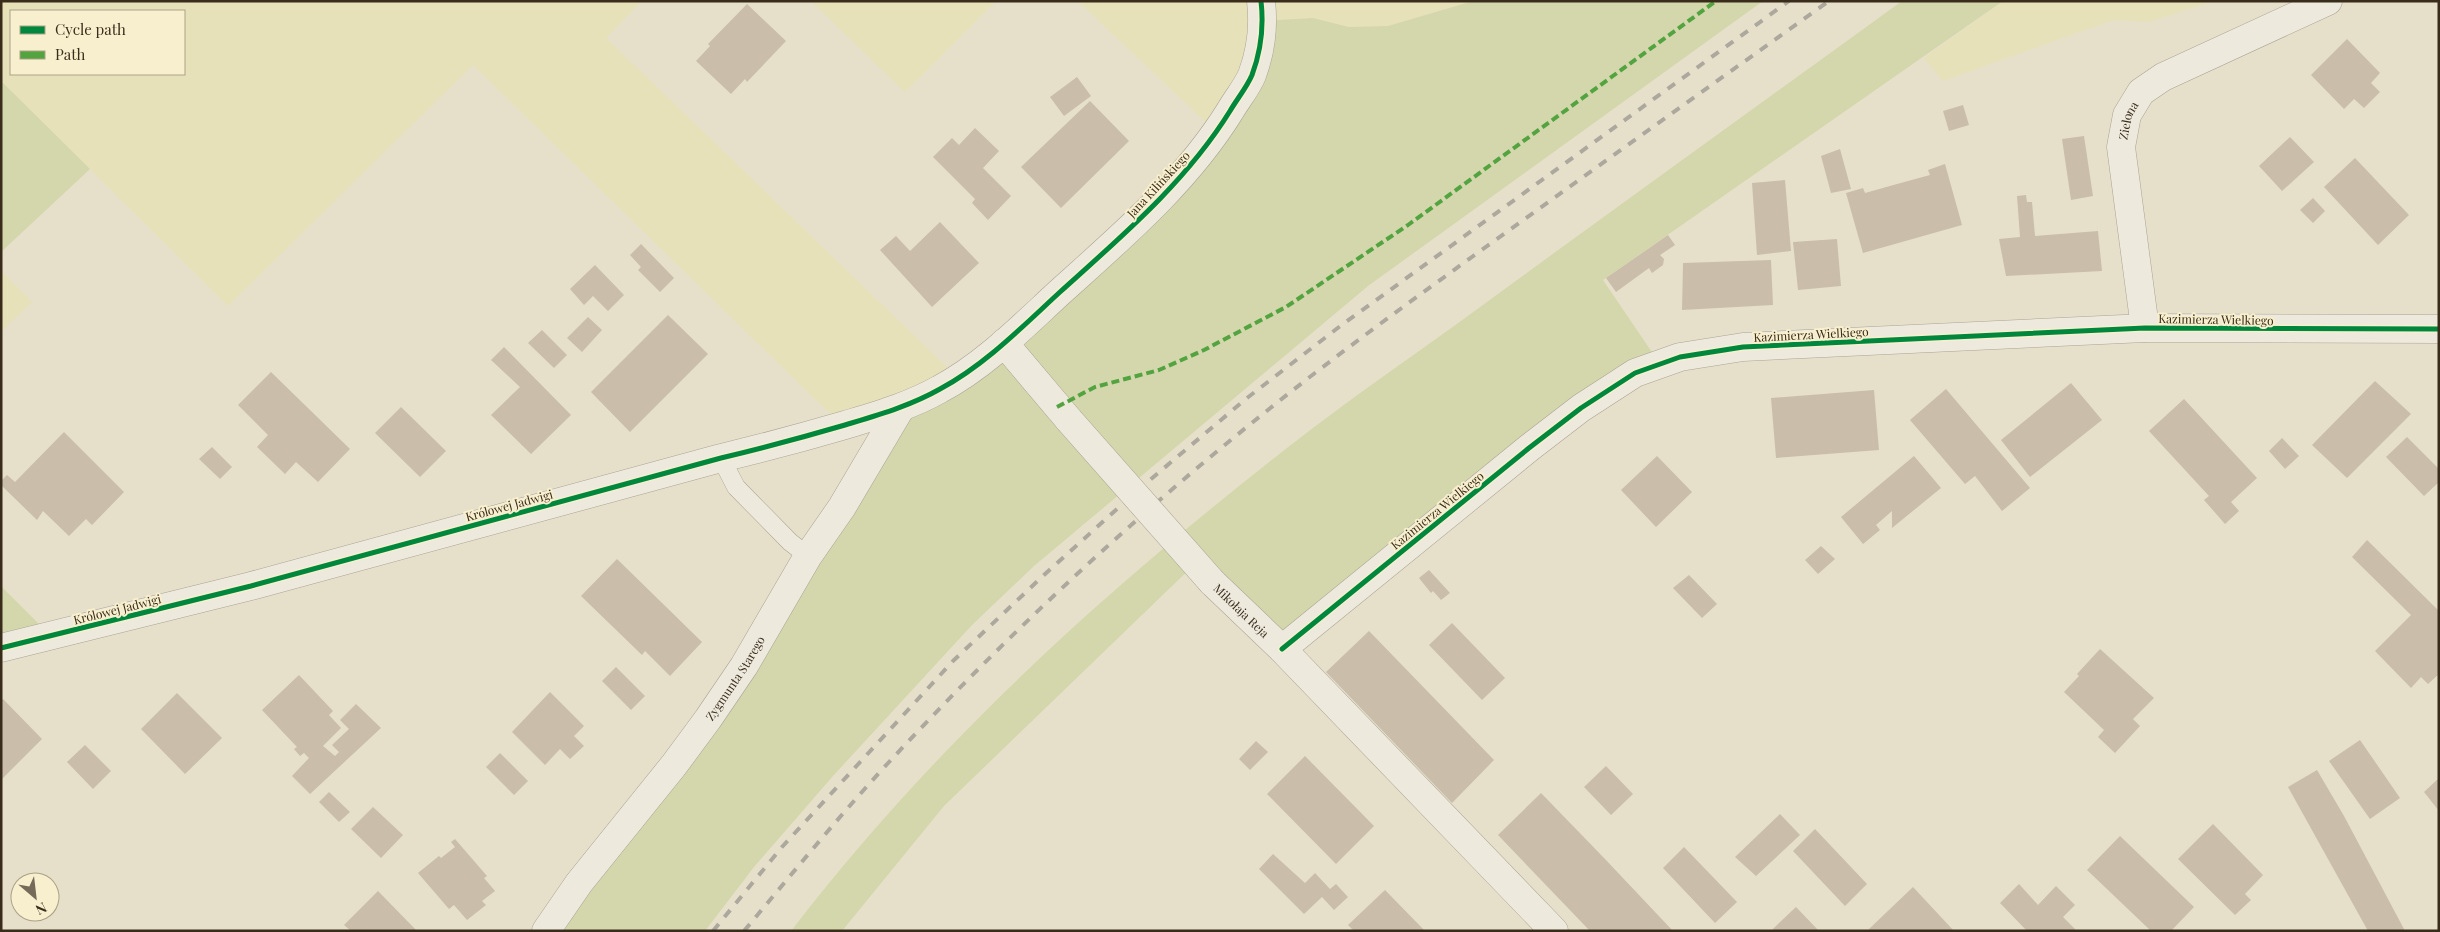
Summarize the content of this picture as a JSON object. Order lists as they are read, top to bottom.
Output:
{
  "streets": {
    "street": [
      "Zielona",
      "Jana Kilińskiego",
      "Kazimierza Wielkiego",
      "Królowej Jadwigi",
      "Mikołaja Reja",
      "Zygmunta Starego"
    ]
  },
  "crossings": [
    ["Zielona", "Kazimierza Wielkiego"],
    ["Jana Kilińskiego", "Królowej Jadwigi"],
    ["Jana Kilińskiego", "Mikołaja Reja"],
    ["Kazimierza Wielkiego", "Mikołaja Reja"],
    ["Królowej Jadwigi", "Mikołaja Reja"],
    ["Królowej Jadwigi", "Zygmunta Starego"]
  ],
  "legend": ["Cycle path", "Path"],
  "north": "bottom right"
}
